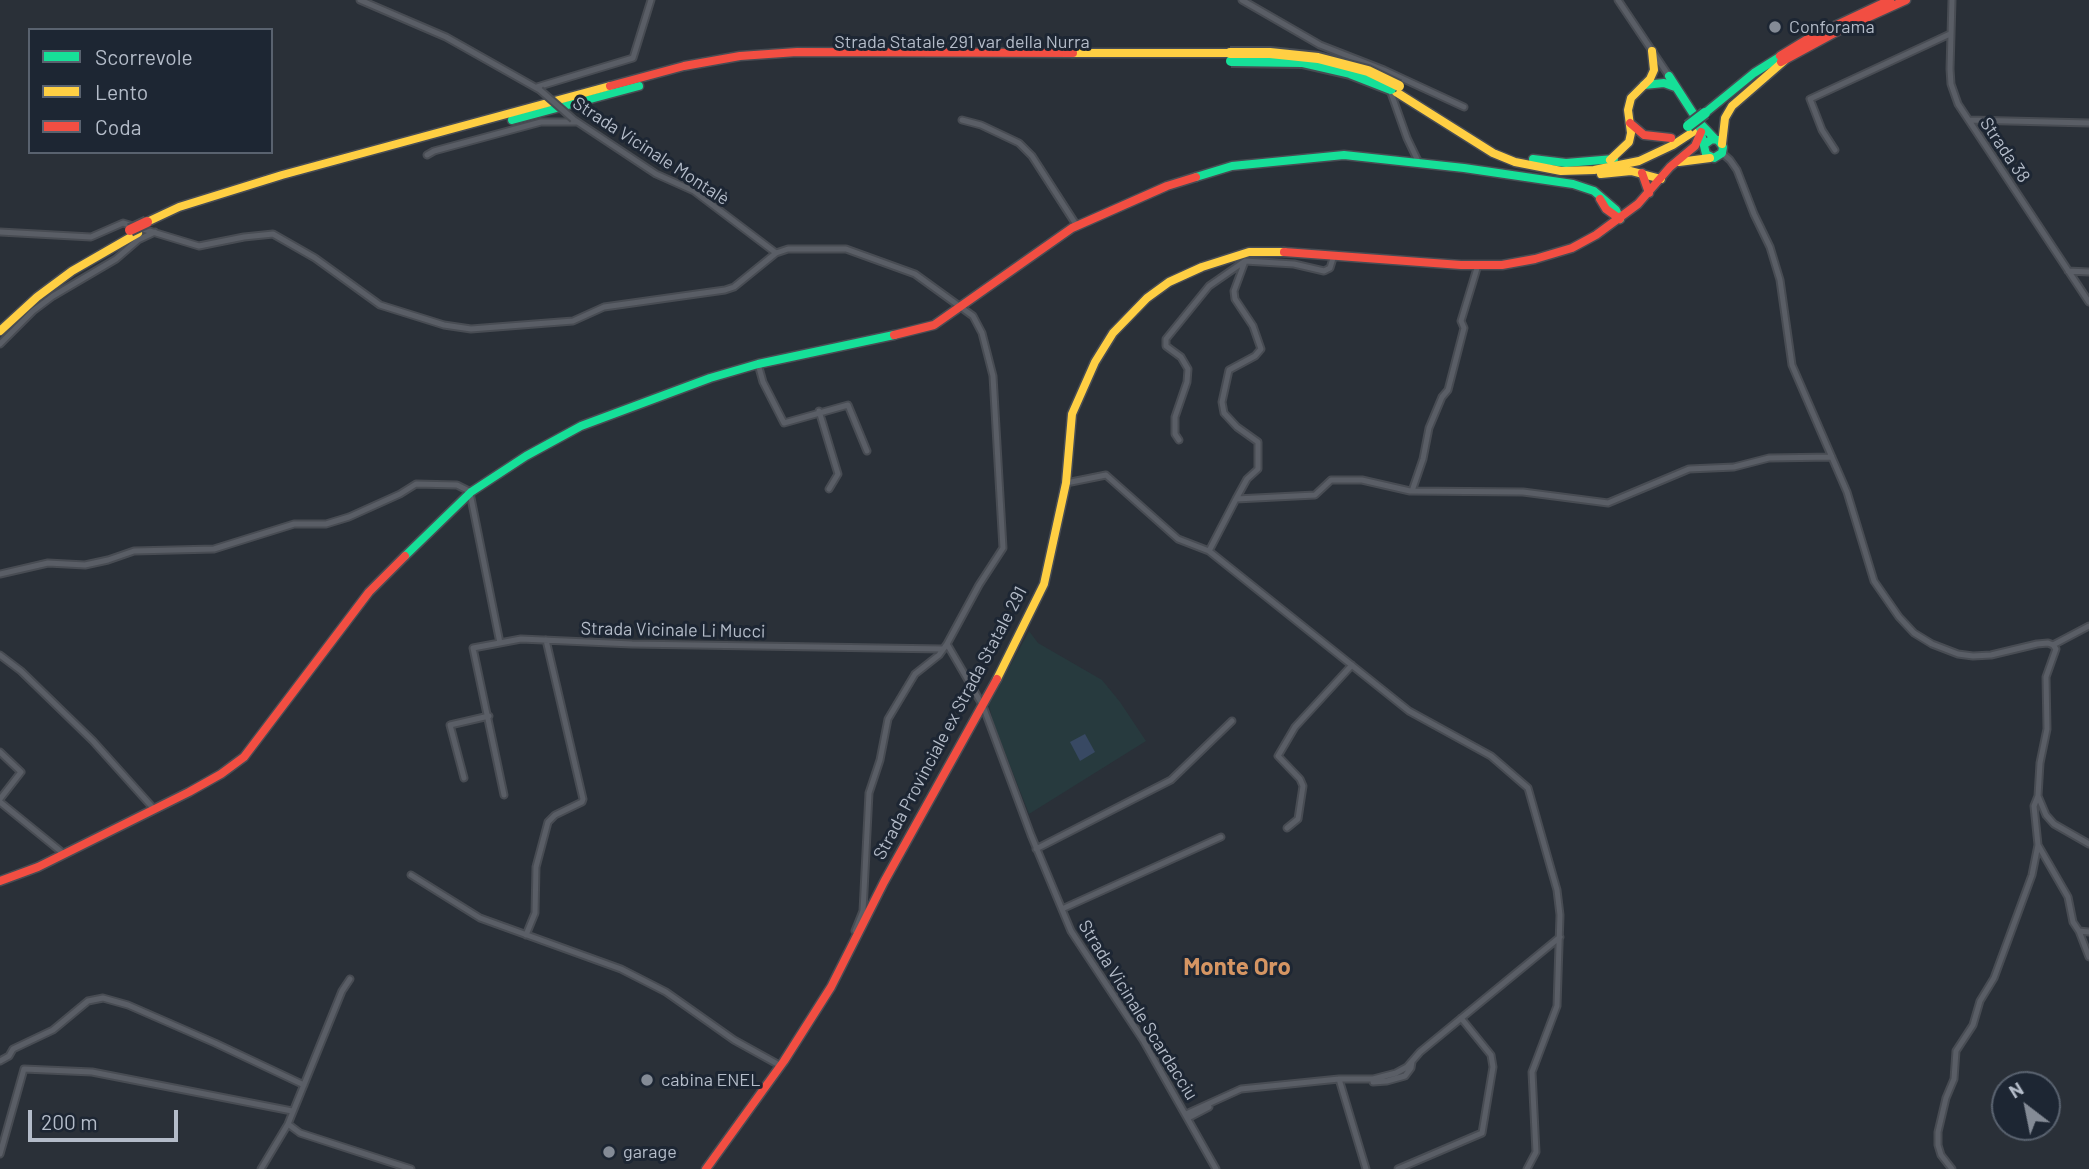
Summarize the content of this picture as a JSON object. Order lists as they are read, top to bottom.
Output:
{
  "streets": {
    "main road": ["Strada Statale 291 var della Nurra", "Strada Provinciale ex Strada Statale 291"],
    "street": [
      "Strada 38",
      "Strada Vicinale Montalè",
      "Strada Vicinale Li Mucci",
      "Strada Vicinale Scardacciu"
    ]
  },
  "crossings": [
    ["Strada Vicinale Li Mucci", "Strada Vicinale Scardacciu"],
    ["Strada Provinciale ex Strada Statale 291", "Strada Vicinale Scardacciu"]
  ],
  "districts": ["Monte Oro"],
  "places": ["Conforama", "cabina ENEL", "garage"],
  "legend": ["Scorrevole", "Lento", "Coda"],
  "scale_bar": "200 m",
  "north": "top left"
}
